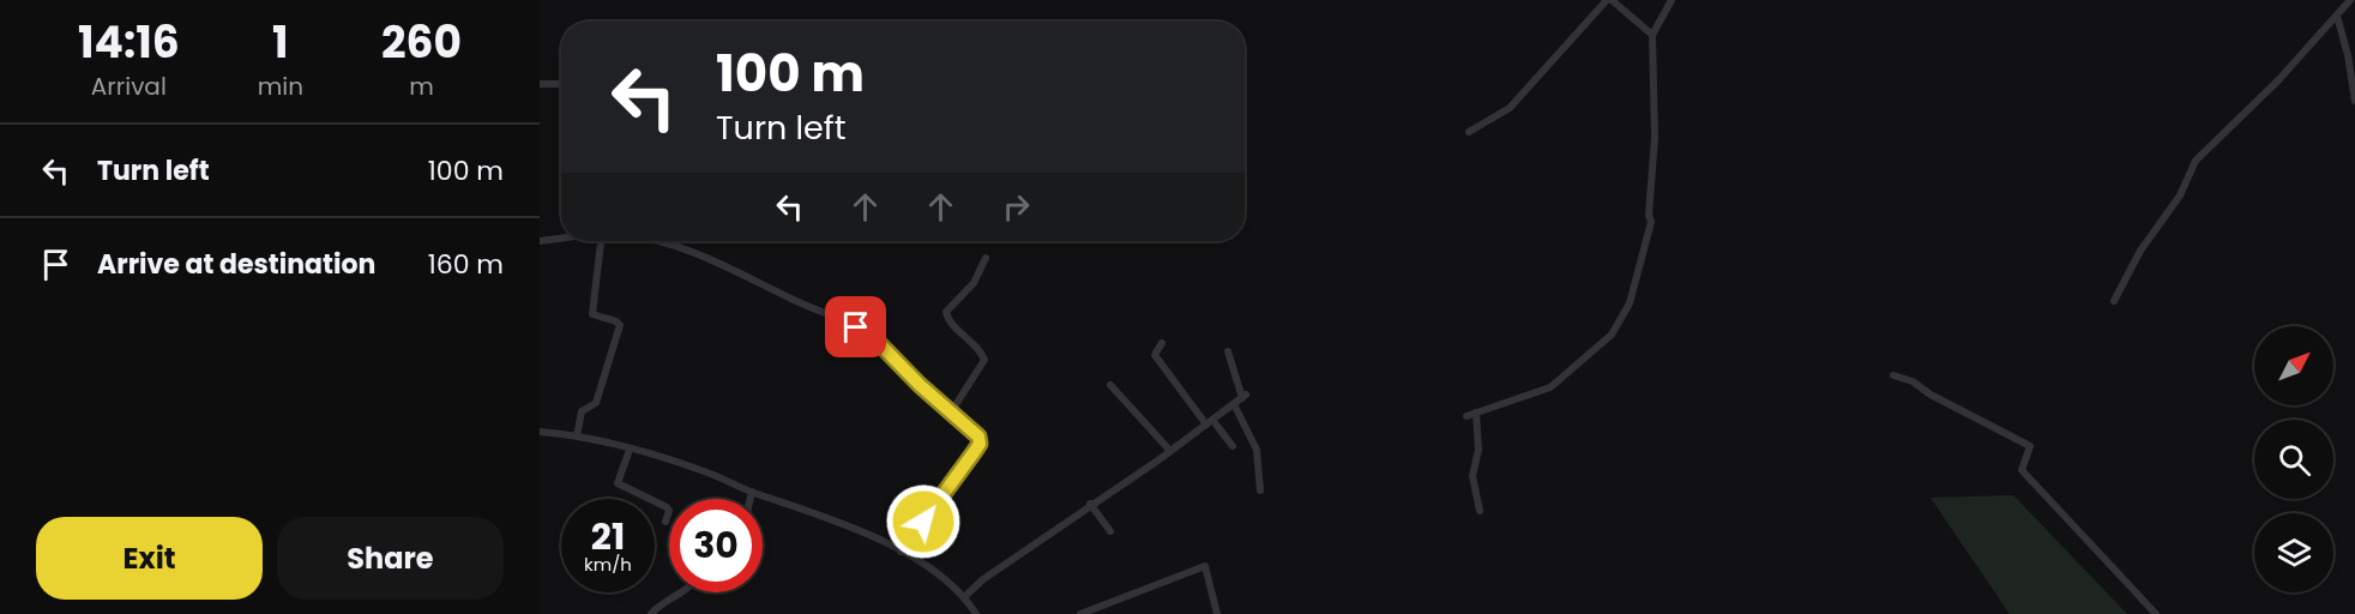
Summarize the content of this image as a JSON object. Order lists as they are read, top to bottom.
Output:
{
  "north": "top right",
  "page": {
    "eta": [
      "14:16",
      "Arrival",
      "1",
      "min",
      "260",
      "m"
    ],
    "turn": ["100 m", "Turn left"],
    "list": [
      {
        "name": "Turn left",
        "value": "100 m"
      },
      {
        "name": "Arrive at destination",
        "value": "160 m"
      }
    ],
    "speed": "21 km/h",
    "limit": "30",
    "buttons": ["Exit", "Share"]
  }
}
